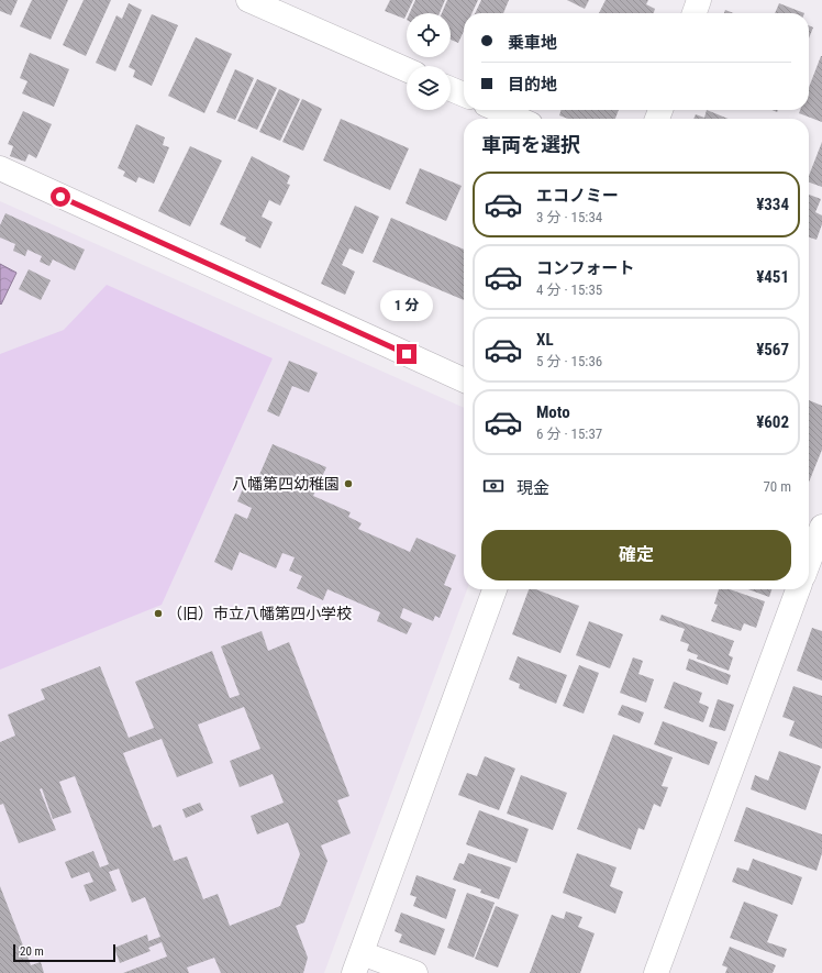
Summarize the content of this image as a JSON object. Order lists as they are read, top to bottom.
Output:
{
  "places": ["八幡第四幼稚園", "（旧）市立八幡第四小学校"],
  "scale_bar": "20 m",
  "page": {
    "banner": ["乗車地", "目的地"],
    "heading": "車両を選択",
    "list": [
      {
        "name": "エコノミー",
        "note": "3 分 · 15:34",
        "value": "¥334"
      },
      {
        "name": "コンフォート",
        "note": "4 分 · 15:35",
        "value": "¥451"
      },
      {
        "name": "XL",
        "note": "5 分 · 15:36",
        "value": "¥567"
      },
      {
        "name": "Moto",
        "note": "6 分 · 15:37",
        "value": "¥602"
      }
    ],
    "bubble": "1 分",
    "pay": ["現金", "70 m"],
    "buttons": "確定",
    "scale": "20 m"
  }
}
